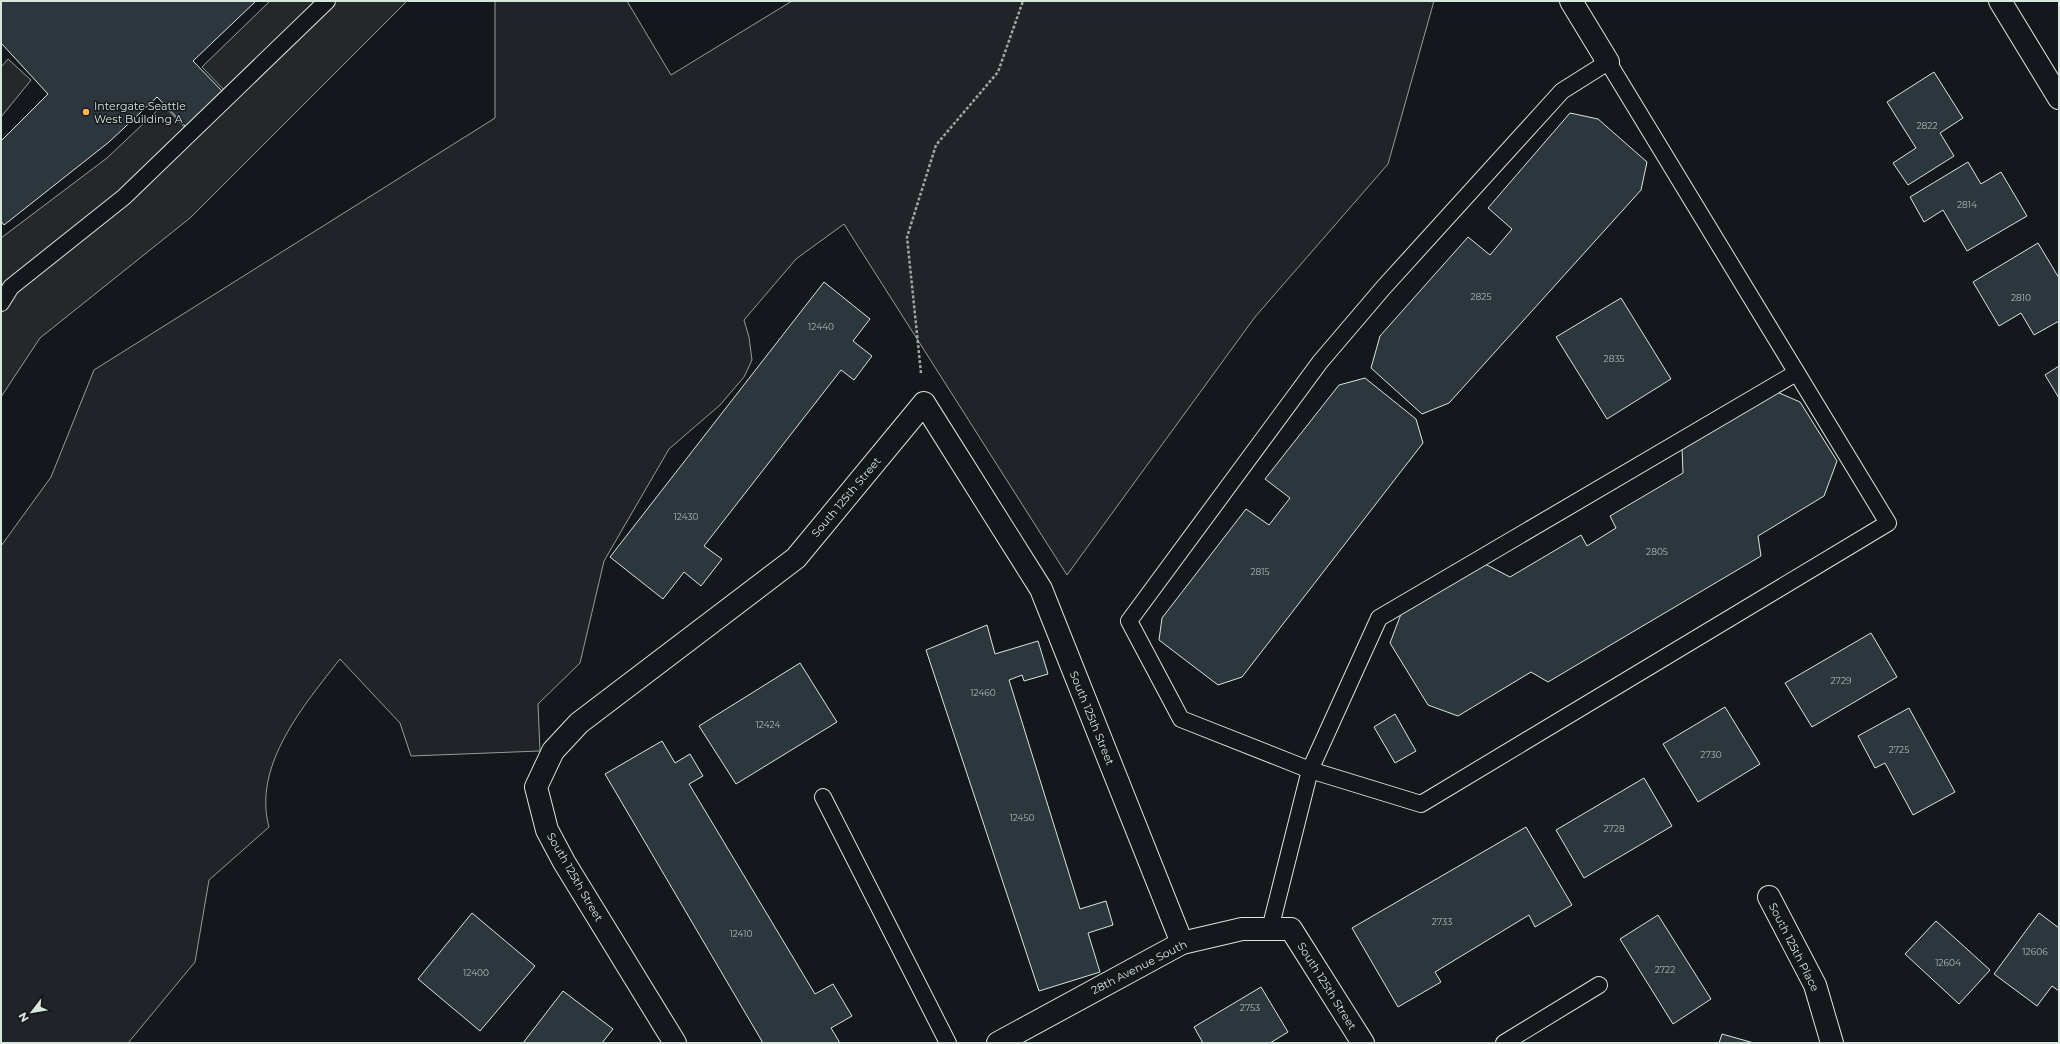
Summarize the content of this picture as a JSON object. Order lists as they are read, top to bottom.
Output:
{
  "streets": {
    "street": ["South 125th Street", "South 125th Place", "28th Avenue South"]
  },
  "crossings": [
    ["South 125th Street", "28th Avenue South"]
  ],
  "places": ["Intergate Seattle West Building A"],
  "house_numbers": [
    "2822",
    "2814",
    "2825",
    "2810",
    "12440",
    "2835",
    "12430",
    "2805",
    "2815",
    "2729",
    "12460",
    "12424",
    "2725",
    "2730",
    "12450",
    "2728",
    "2733",
    "12410",
    "12606",
    "12604",
    "2722",
    "12400",
    "2753"
  ],
  "north": "bottom left"
}
